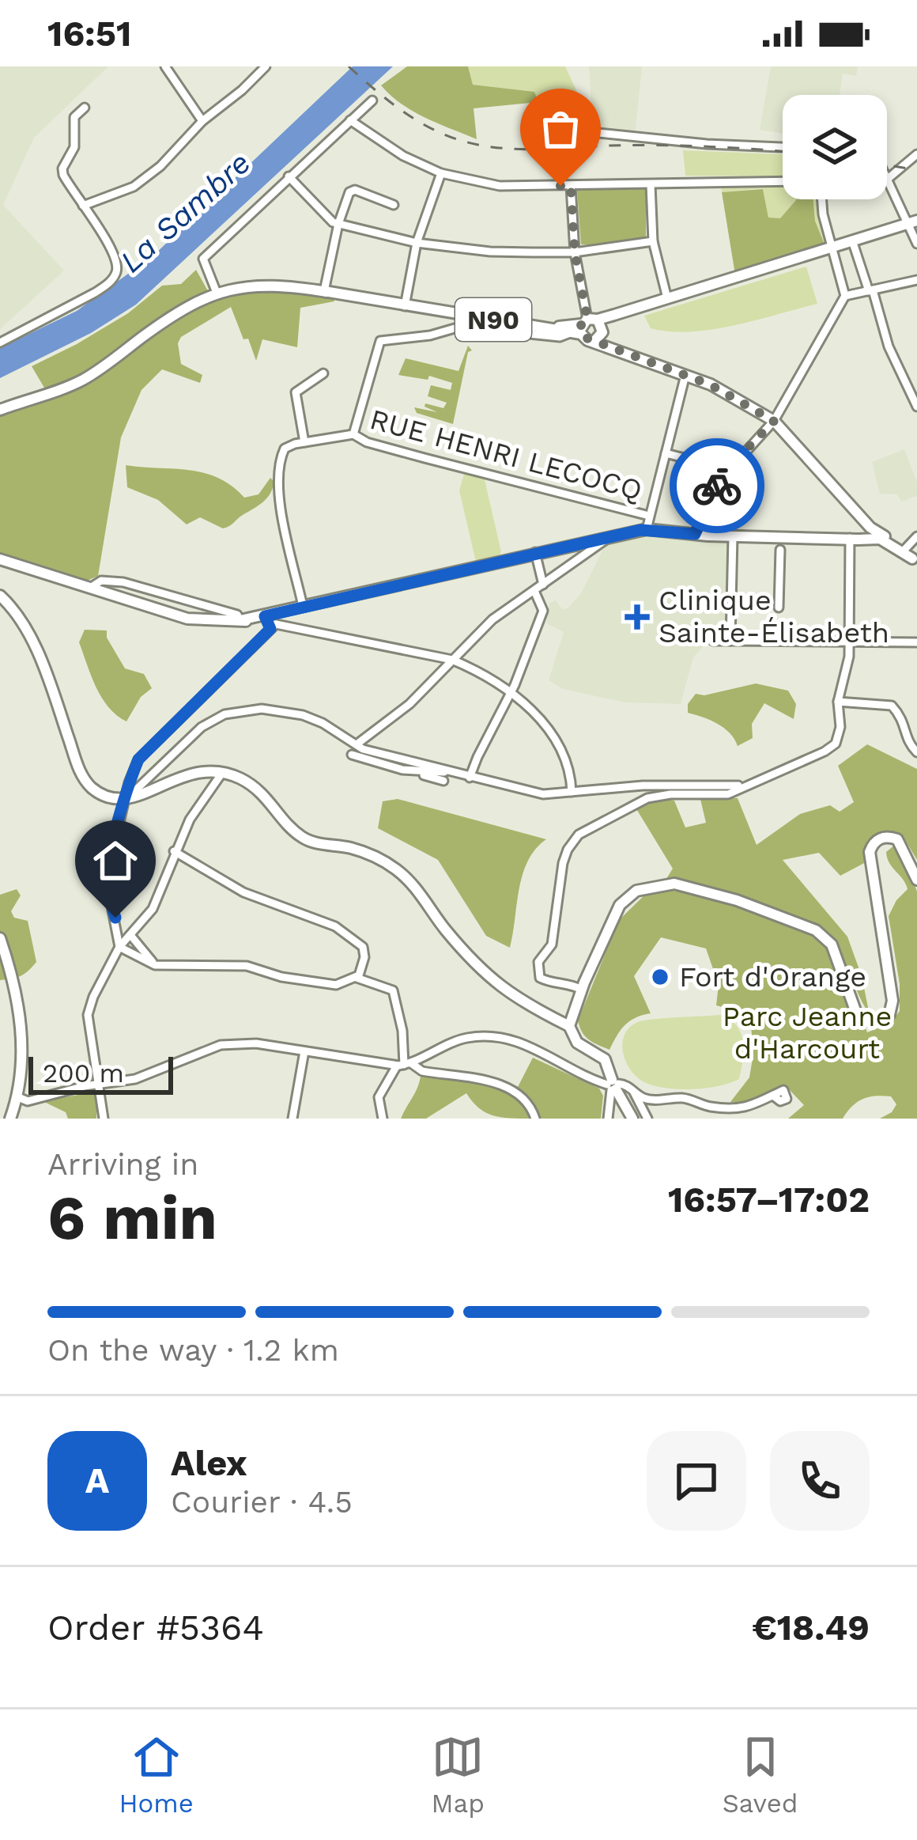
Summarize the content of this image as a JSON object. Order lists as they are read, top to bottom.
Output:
{
  "streets": {
    "main road": ["N90"],
    "street": ["RUE HENRI LECOCQ"]
  },
  "water": ["La Sambre"],
  "parks": ["Parc Jeanne d'Harcourt"],
  "places": {
    "health": ["Clinique Sainte-Élisabeth"],
    "other": ["Fort d'Orange"]
  },
  "scale_bar": "200 m",
  "page": {
    "status": "16:51",
    "scale": "200 m",
    "heading": ["6 min", "Arriving in", "16:57–17:02"],
    "panel": [
      "Alex",
      "Courier · 4.5",
      "Order #5364",
      "€18.49"
    ],
    "bar": "On the way · 1.2 km",
    "round": "A",
    "tabs": ["Home", "Map", "Saved"]
  }
}
